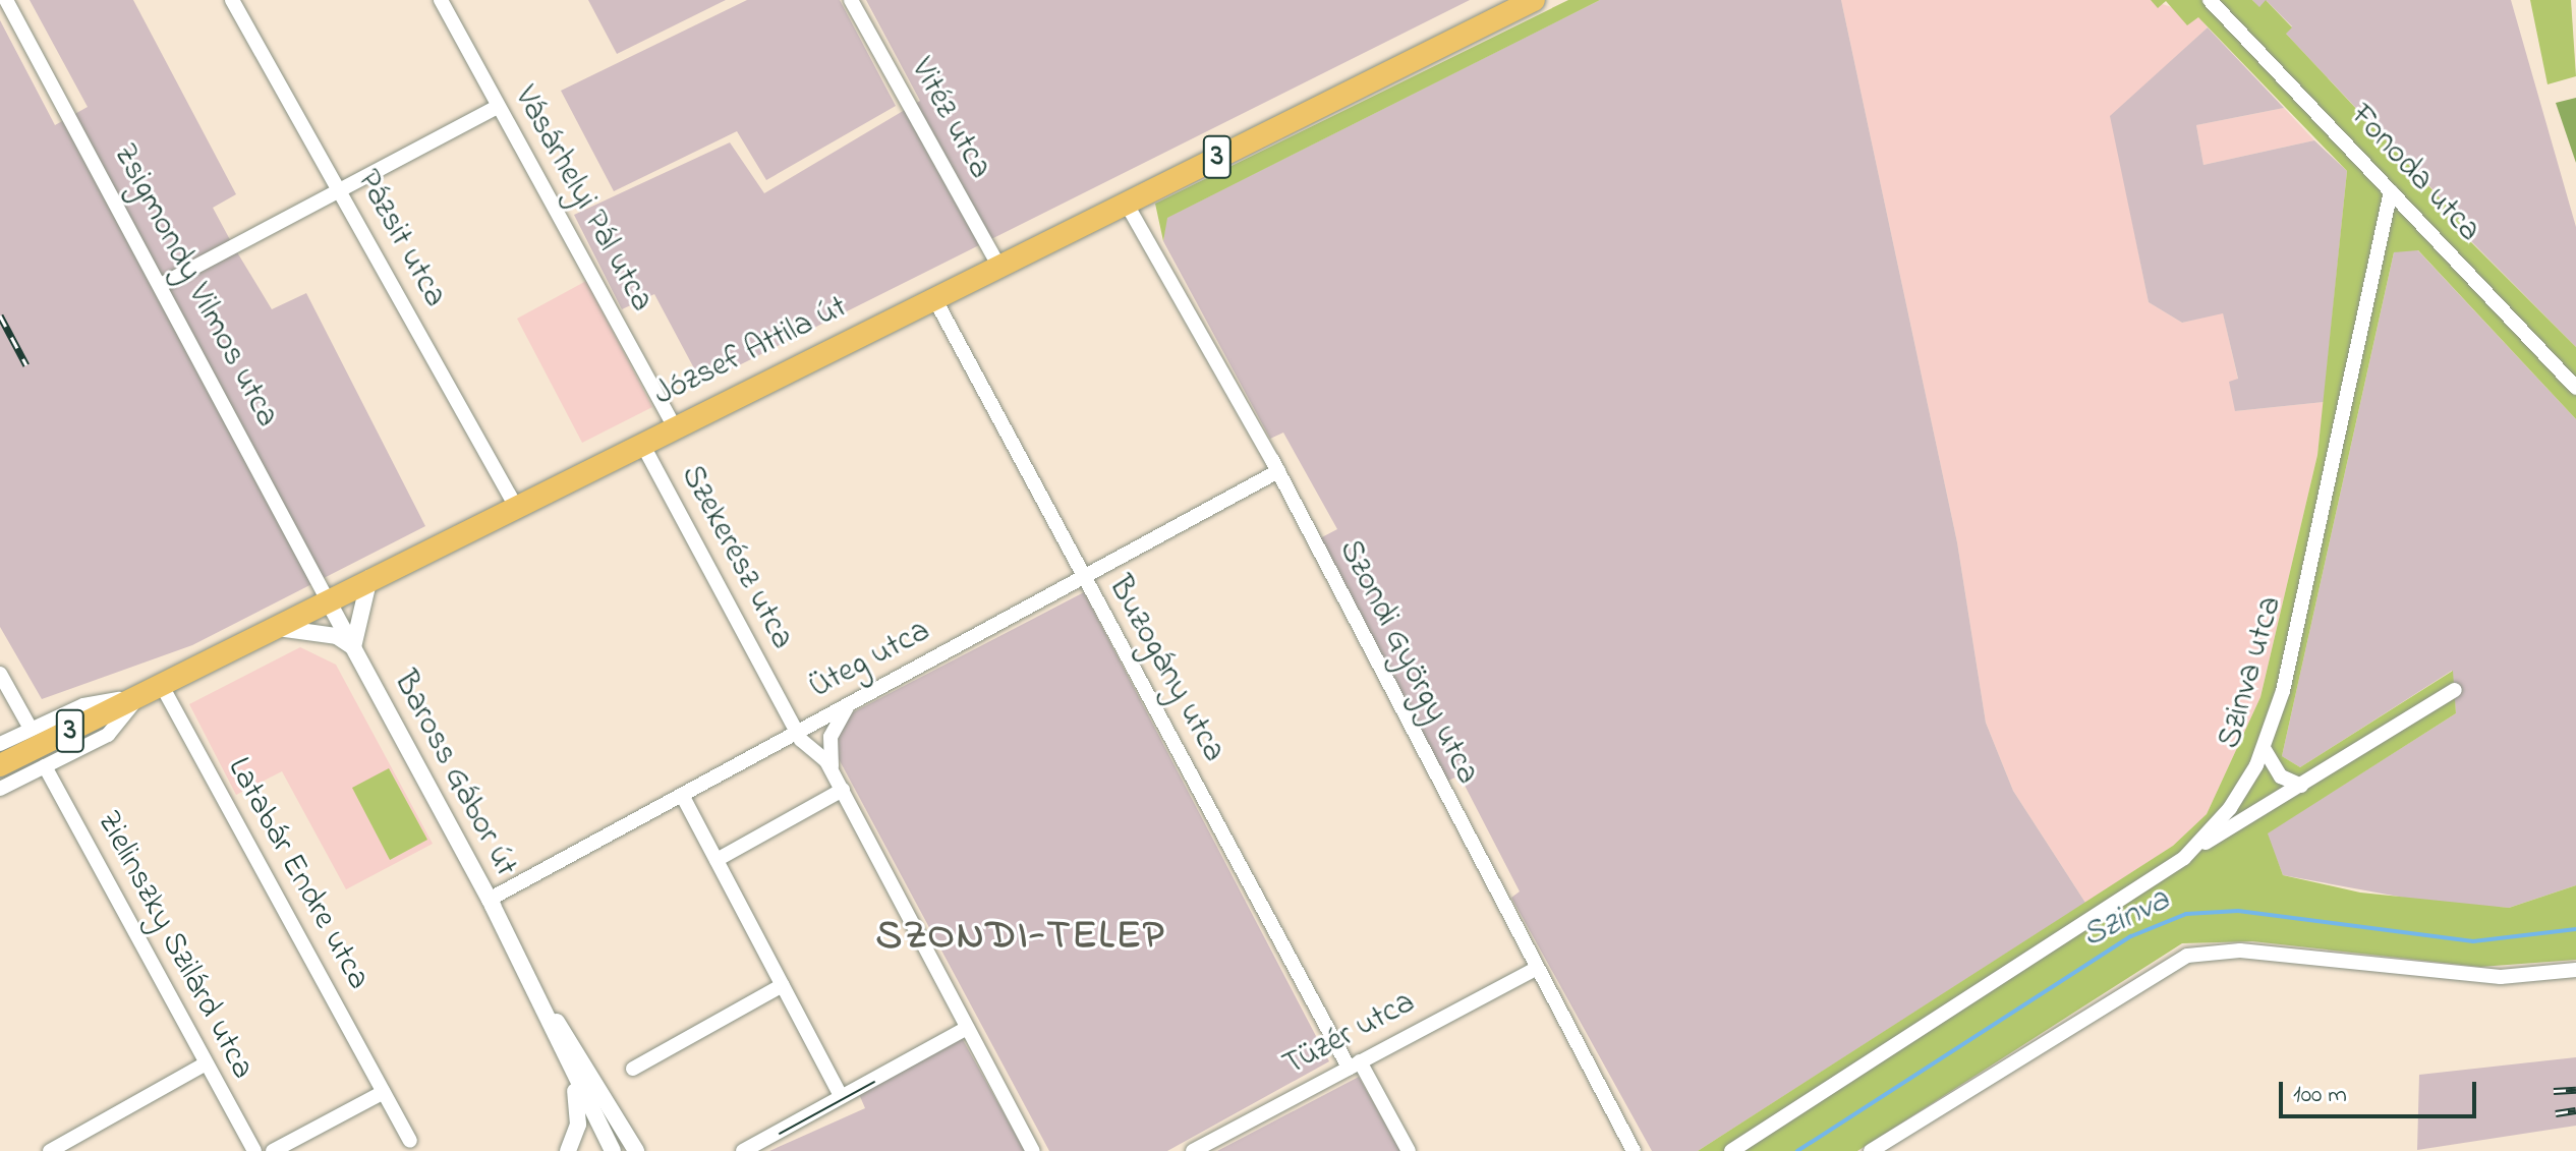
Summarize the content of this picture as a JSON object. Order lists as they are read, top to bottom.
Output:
{
  "streets": {
    "main road": ["3", "József Attila út"],
    "street": [
      "Vitéz utca",
      "Fonoda utca",
      "Vásárhelyi Pál utca",
      "Pázsit utca",
      "Zsigmondy Vilmos utca",
      "Szekerész utca",
      "Üteg utca",
      "Szondi György utca",
      "Buzogány utca",
      "Szinva utca",
      "Baross Gábor út",
      "Latabár Endre utca",
      "Zielinszky Szilárd utca",
      "Tüzér utca"
    ]
  },
  "crossings": [
    ["Vitéz utca", "József Attila út"],
    ["Fonoda utca", "Szinva utca"],
    ["Vásárhelyi Pál utca", "József Attila út"],
    ["Pázsit utca", "József Attila út"],
    ["Zsigmondy Vilmos utca", "József Attila út"],
    ["Zsigmondy Vilmos utca", "Baross Gábor út"],
    ["József Attila út", "Szekerész utca"],
    ["József Attila út", "Szondi György utca"],
    ["József Attila út", "Buzogány utca"],
    ["József Attila út", "Baross Gábor út"],
    ["József Attila út", "Latabár Endre utca"],
    ["Szekerész utca", "Üteg utca"],
    ["Üteg utca", "Szondi György utca"],
    ["Üteg utca", "Buzogány utca"],
    ["Üteg utca", "Baross Gábor út"],
    ["Szondi György utca", "Tüzér utca"],
    ["Buzogány utca", "Tüzér utca"]
  ],
  "districts": ["SZONDI-TELEP"],
  "water": ["Szinva"],
  "scale_bar": "100 m"
}
